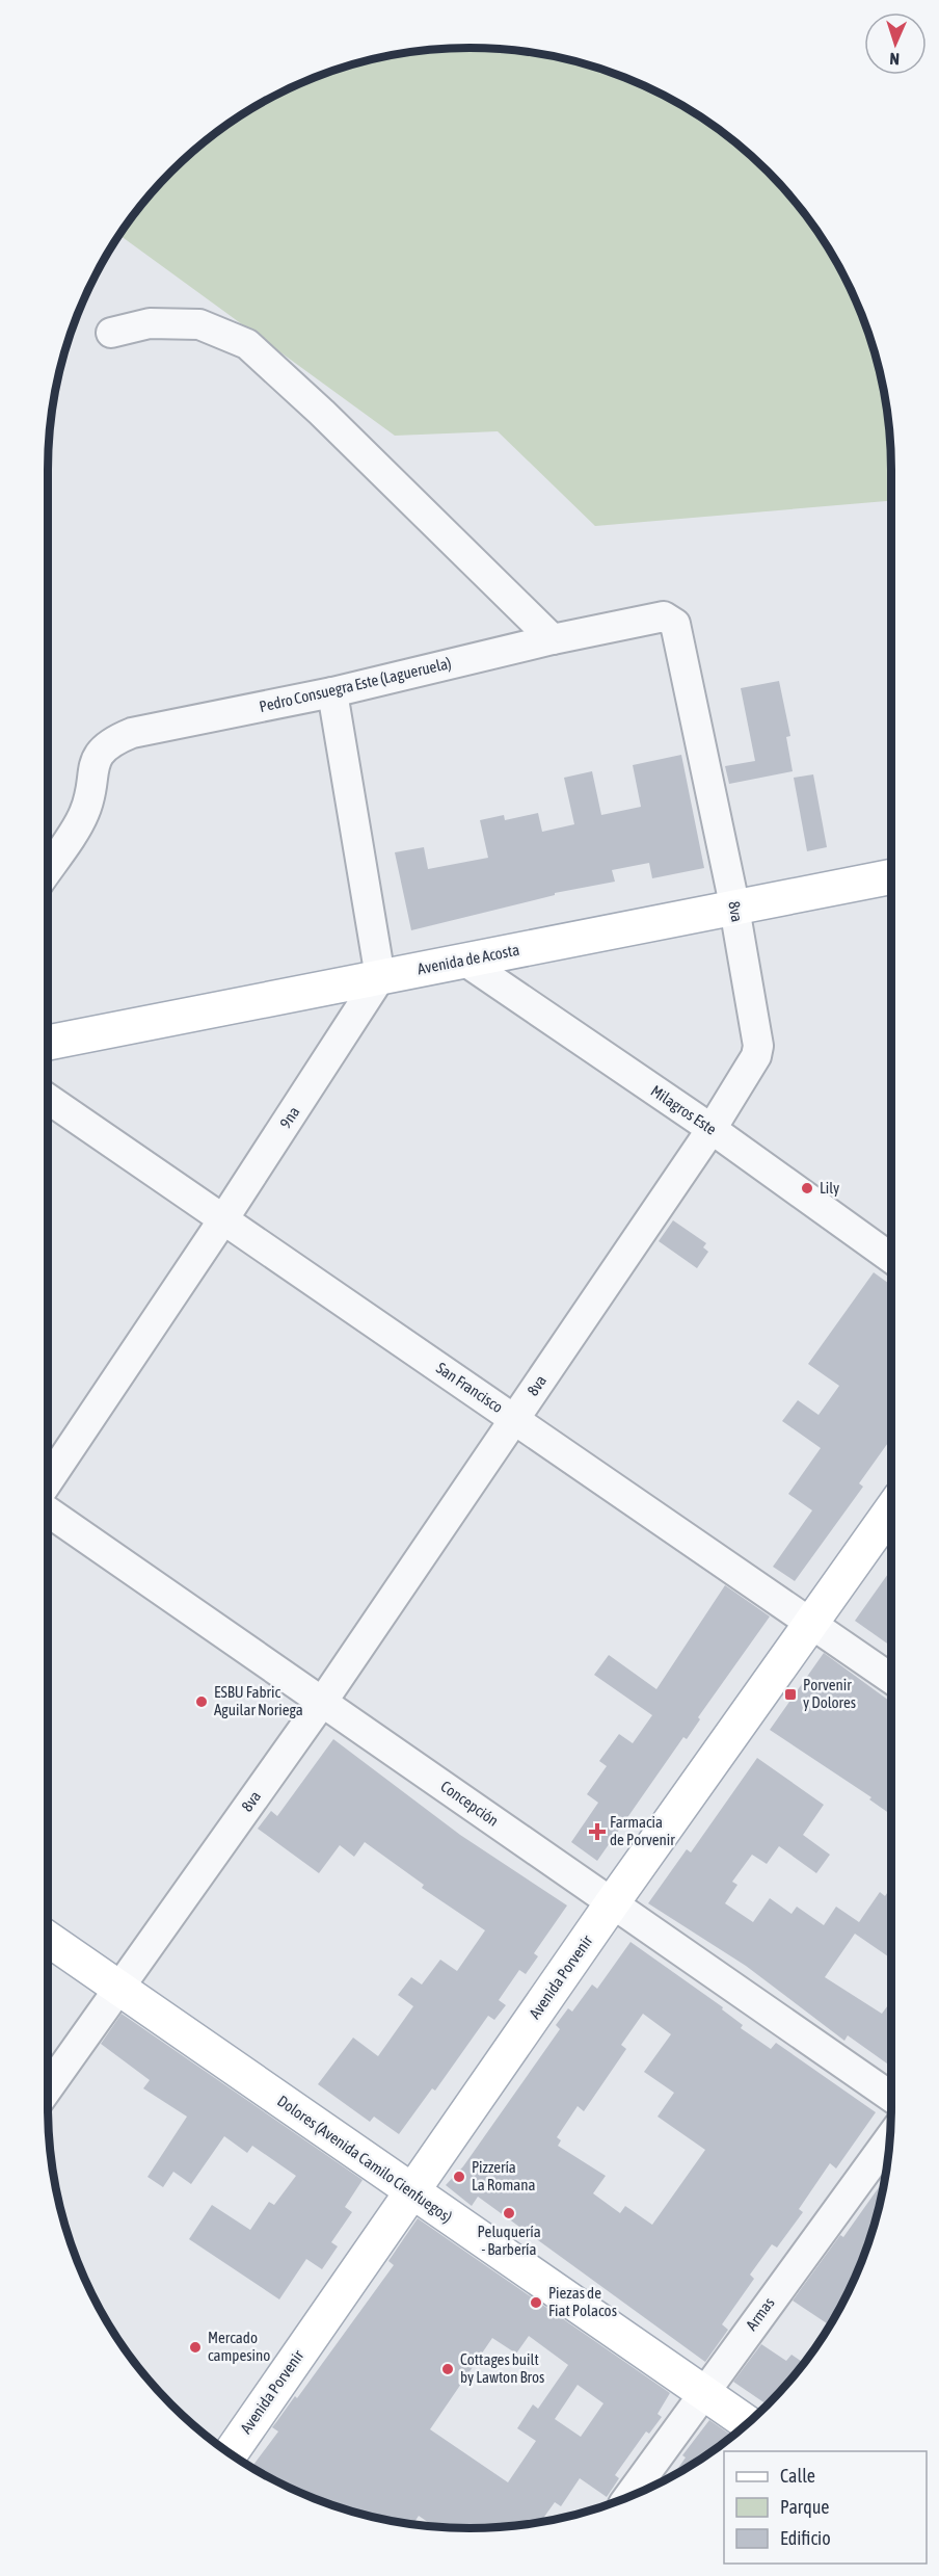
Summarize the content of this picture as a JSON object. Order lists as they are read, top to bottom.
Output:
{
  "streets": {
    "main road": ["Avenida de Acosta", "Avenida Porvenir", "Dolores (Avenida Camilo Cienfuegos)"],
    "street": [
      "Pedro Consuegra Este (Lagueruela)",
      "8va",
      "Milagros Este",
      "9na",
      "San Francisco",
      "Concepción",
      "Armas"
    ]
  },
  "crossings": [
    ["Pedro Consuegra Este (Lagueruela)", "8va"],
    ["8va", "Avenida de Acosta"],
    ["8va", "Milagros Este"],
    ["8va", "San Francisco"],
    ["8va", "Concepción"],
    ["8va", "Dolores (Avenida Camilo Cienfuegos)"],
    ["Avenida de Acosta", "Milagros Este"],
    ["Avenida de Acosta", "9na"],
    ["9na", "San Francisco"],
    ["San Francisco", "Avenida Porvenir"],
    ["Concepción", "Avenida Porvenir"],
    ["Avenida Porvenir", "Dolores (Avenida Camilo Cienfuegos)"],
    ["Dolores (Avenida Camilo Cienfuegos)", "Armas"]
  ],
  "places": {
    "other": [
      "Lily",
      "ESBU Fabric Aguilar Noriega",
      "Pizzería La Romana",
      "Peluquería - Barbería",
      "Piezas de Fiat Polacos",
      "Mercado campesino",
      "Cottages built by Lawton Bros"
    ],
    "transit": ["Porvenir y Dolores"],
    "health": ["Farmacia de Porvenir"]
  },
  "legend": ["Calle", "Parque", "Edificio"],
  "north": "bottom"
}
